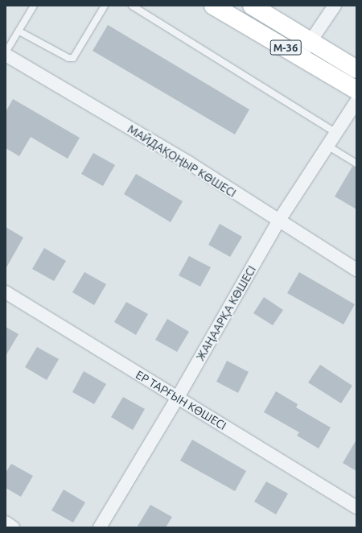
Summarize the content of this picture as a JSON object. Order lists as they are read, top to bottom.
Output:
{
  "streets": {
    "main road": ["M-36"],
    "street": ["МАЙДАҚОҢЫР КӨШЕСІ", "ЖАҢААРҚА КӨШЕСІ", "ЕР ТАРҒЫН КӨШЕСІ"]
  },
  "crossings": [
    ["МАЙДАҚОҢЫР КӨШЕСІ", "ЖАҢААРҚА КӨШЕСІ"],
    ["ЖАҢААРҚА КӨШЕСІ", "ЕР ТАРҒЫН КӨШЕСІ"]
  ]
}
